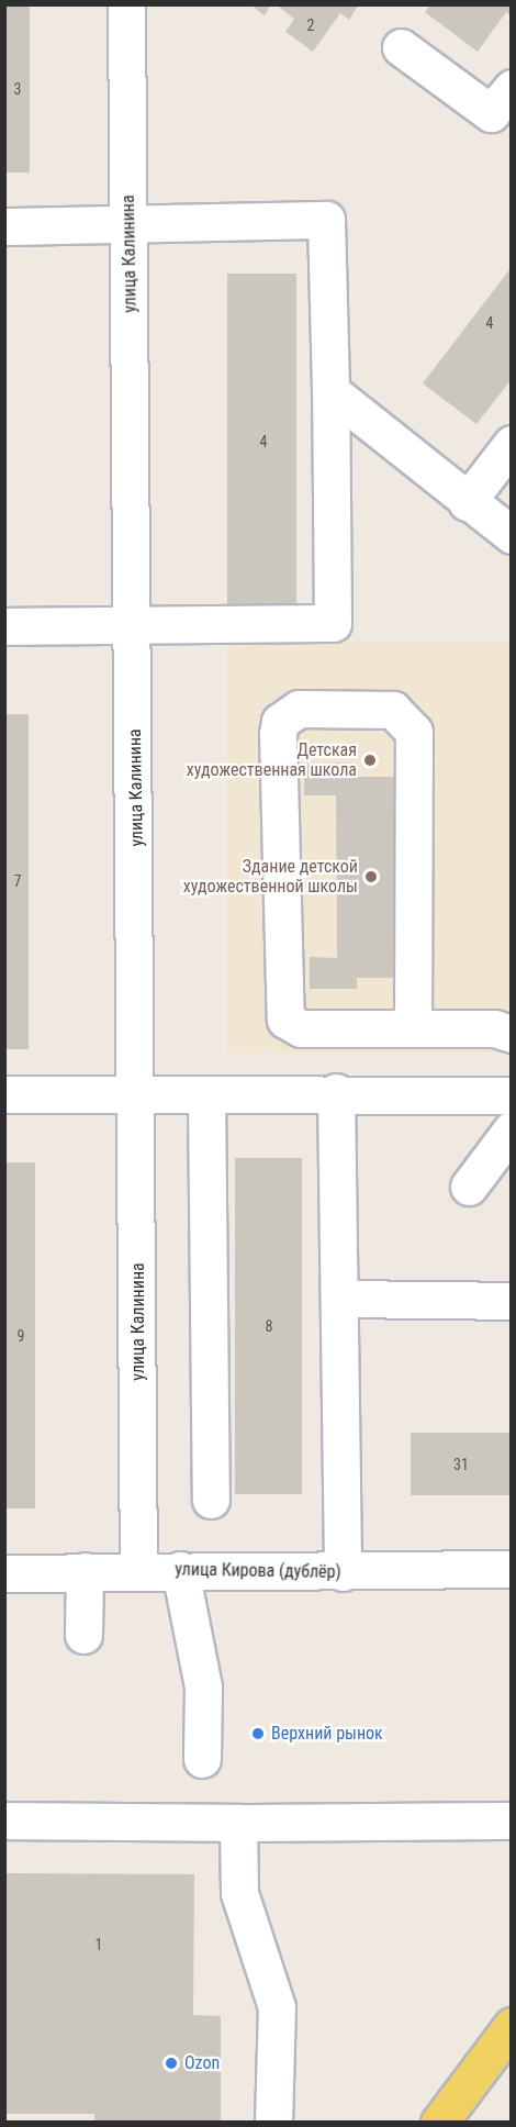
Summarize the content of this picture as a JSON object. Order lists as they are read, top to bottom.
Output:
{
  "streets": {
    "street": ["улица Калинина", "улица Кирова (дублёр)"]
  },
  "crossings": [
    ["улица Калинина", "улица Кирова (дублёр)"]
  ],
  "places": [
    "Детская художественная школа",
    "Здание детской художественной школы",
    "Верхний рынок",
    "Ozon"
  ],
  "house_numbers": [
    "2",
    "3",
    "4",
    "4",
    "7",
    "8",
    "9",
    "31",
    "1"
  ]
}
